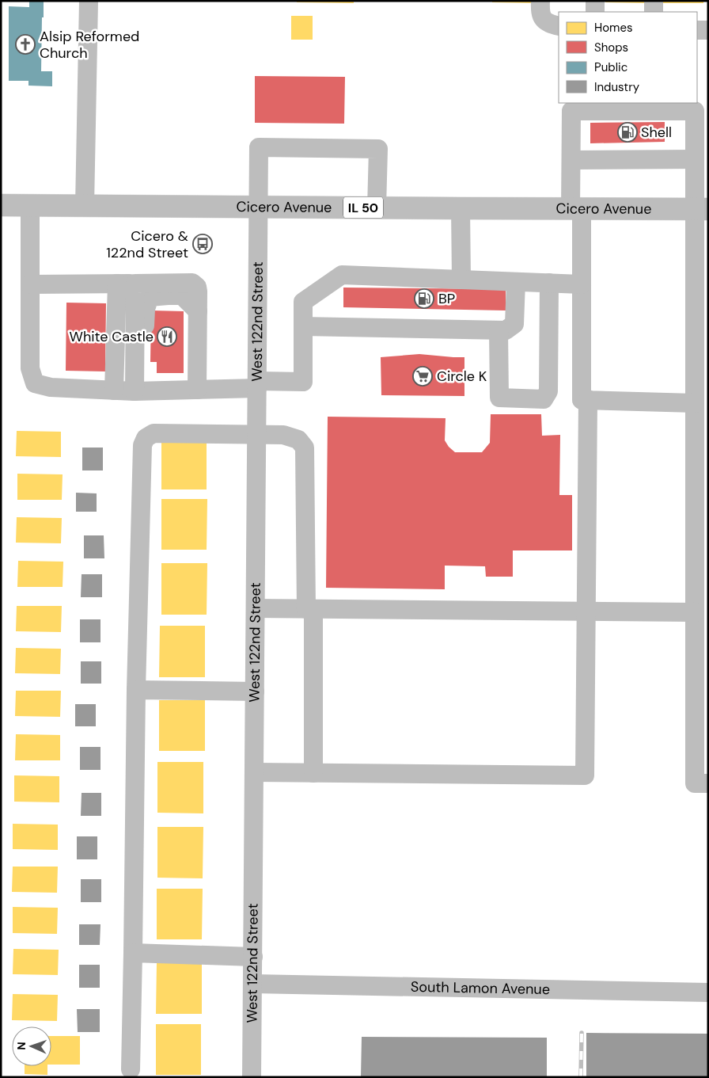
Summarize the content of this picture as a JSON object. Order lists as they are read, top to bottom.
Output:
{
  "streets": {
    "main road": ["Cicero Avenue", "IL 50"],
    "street": ["West 122nd Street", "South Lamon Avenue"]
  },
  "crossings": [
    ["Cicero Avenue", "West 122nd Street"],
    ["West 122nd Street", "South Lamon Avenue"]
  ],
  "places": {
    "church": ["Alsip Reformed Church"],
    "fuel station": ["Shell", "BP"],
    "bus stop": ["Cicero & 122nd Street"],
    "restaurant": ["White Castle"],
    "supermarket": ["Circle K"]
  },
  "legend": [
    "Homes",
    "Shops",
    "Public",
    "Industry"
  ],
  "north": "left"
}
